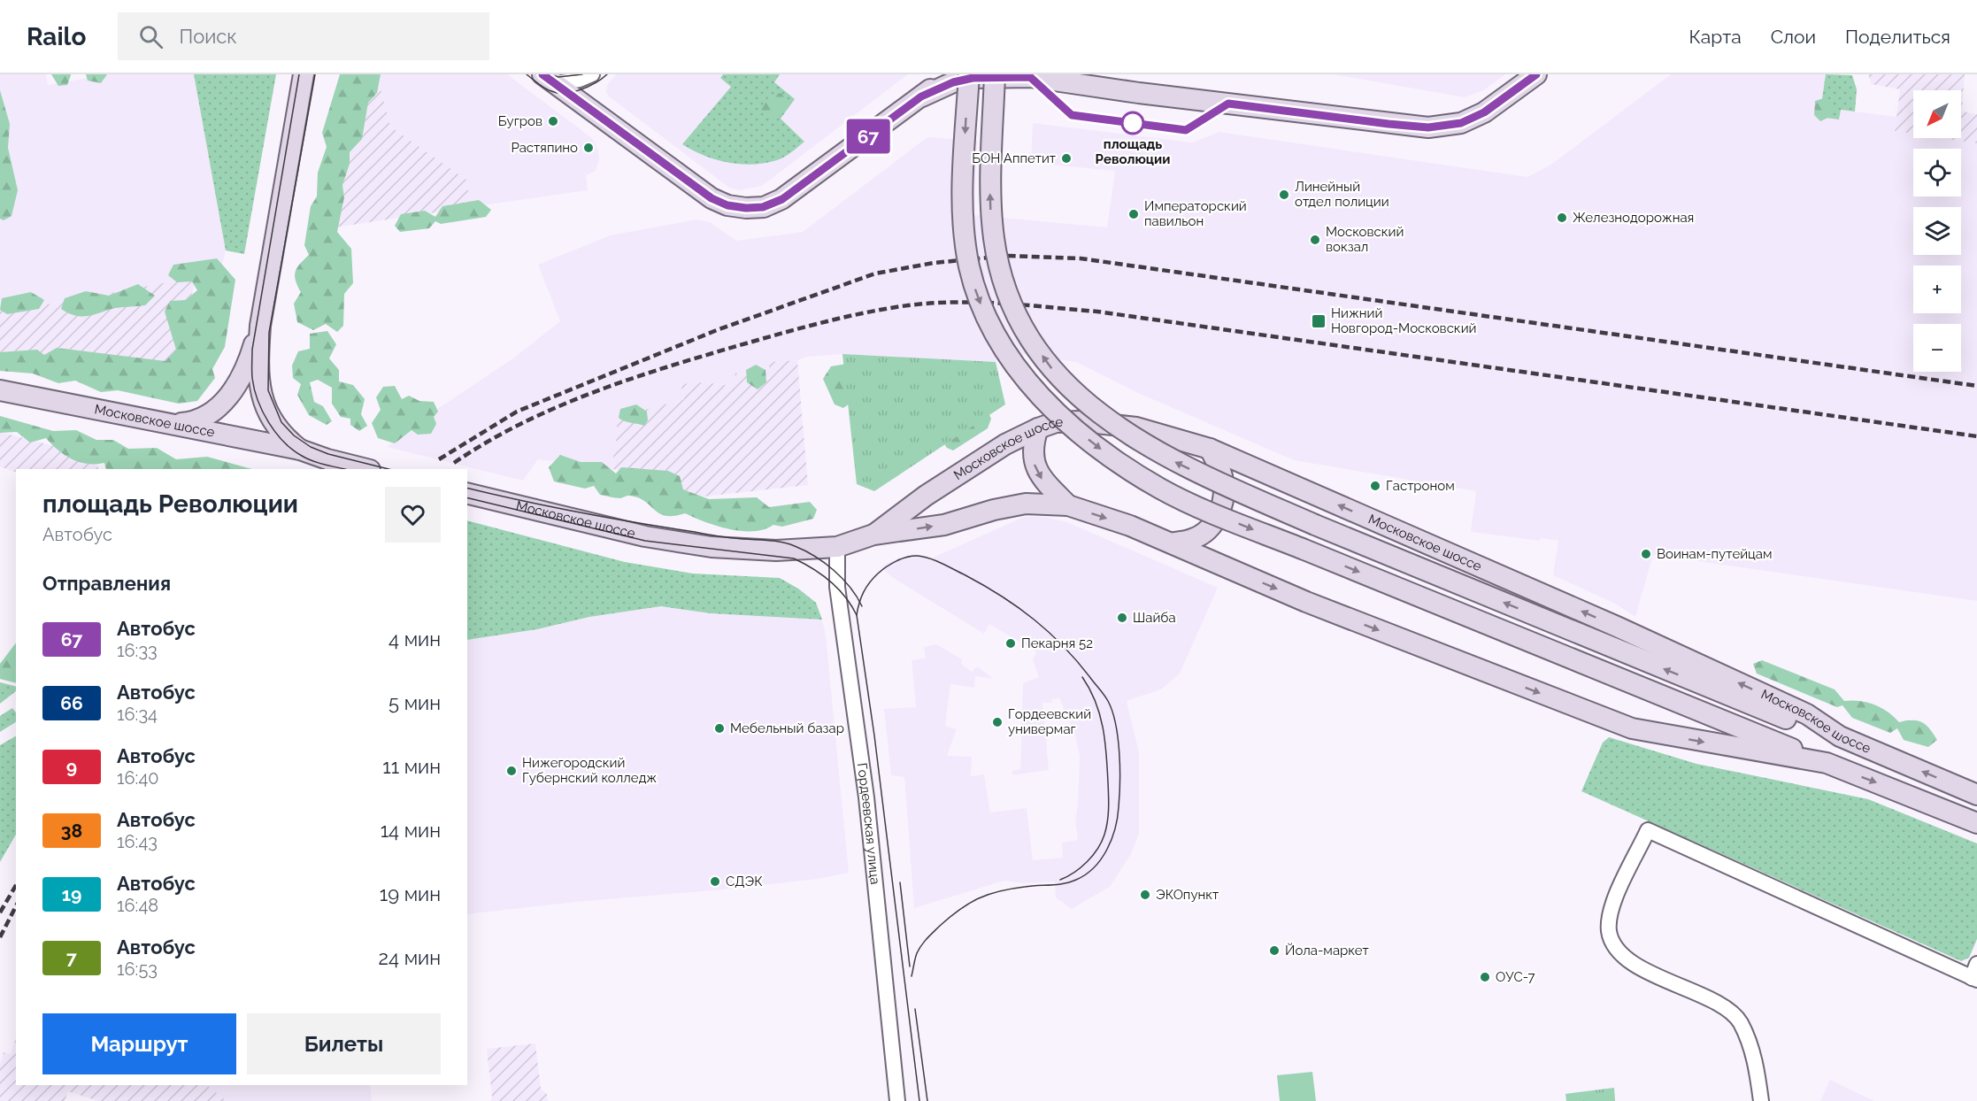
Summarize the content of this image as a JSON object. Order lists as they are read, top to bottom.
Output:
{
  "streets": {
    "main road": ["Московское шоссе"],
    "street": ["Гордеевская улица"]
  },
  "crossings": [
    ["Московское шоссе", "Гордеевская улица"]
  ],
  "places": {
    "other": [
      "Бугров",
      "площадь Революции",
      "Растяпино",
      "БОН Аппетит",
      "Линейный отдел полиции",
      "Императорский павильон",
      "Железнодорожная",
      "Московский вокзал",
      "Гастроном",
      "Воинам-путейцам",
      "Шайба",
      "Пекарня 52",
      "Гордеевский универмаг",
      "Мебельный базар",
      "Нижегородский Губернский колледж",
      "СДЭК",
      "ЭКОпункт",
      "Йола-маркет",
      "ОУС-7"
    ],
    "transit": ["Нижний Новгород-Московский"]
  },
  "lines": ["bus line 67"],
  "north": "bottom left",
  "page": {
    "header": "Railo",
    "search": "Поиск",
    "nav": ["Карта", "Слои", "Поделиться"],
    "on_map": "67",
    "map_buttons": ["+", "−"],
    "heading": [
      ["площадь Революции", "Автобус"],
      "Отправления"
    ],
    "list": [
      {
        "mark": "67",
        "name": "Автобус",
        "note": "16:33",
        "value": "4 мин"
      },
      {
        "mark": "66",
        "name": "Автобус",
        "note": "16:34",
        "value": "5 мин"
      },
      {
        "mark": "9",
        "name": "Автобус",
        "note": "16:40",
        "value": "11 мин"
      },
      {
        "mark": "38",
        "name": "Автобус",
        "note": "16:43",
        "value": "14 мин"
      },
      {
        "mark": "19",
        "name": "Автобус",
        "note": "16:48",
        "value": "19 мин"
      },
      {
        "mark": "7",
        "name": "Автобус",
        "note": "16:53",
        "value": "24 мин"
      }
    ],
    "buttons": ["Маршрут", "Билеты"]
  }
}
